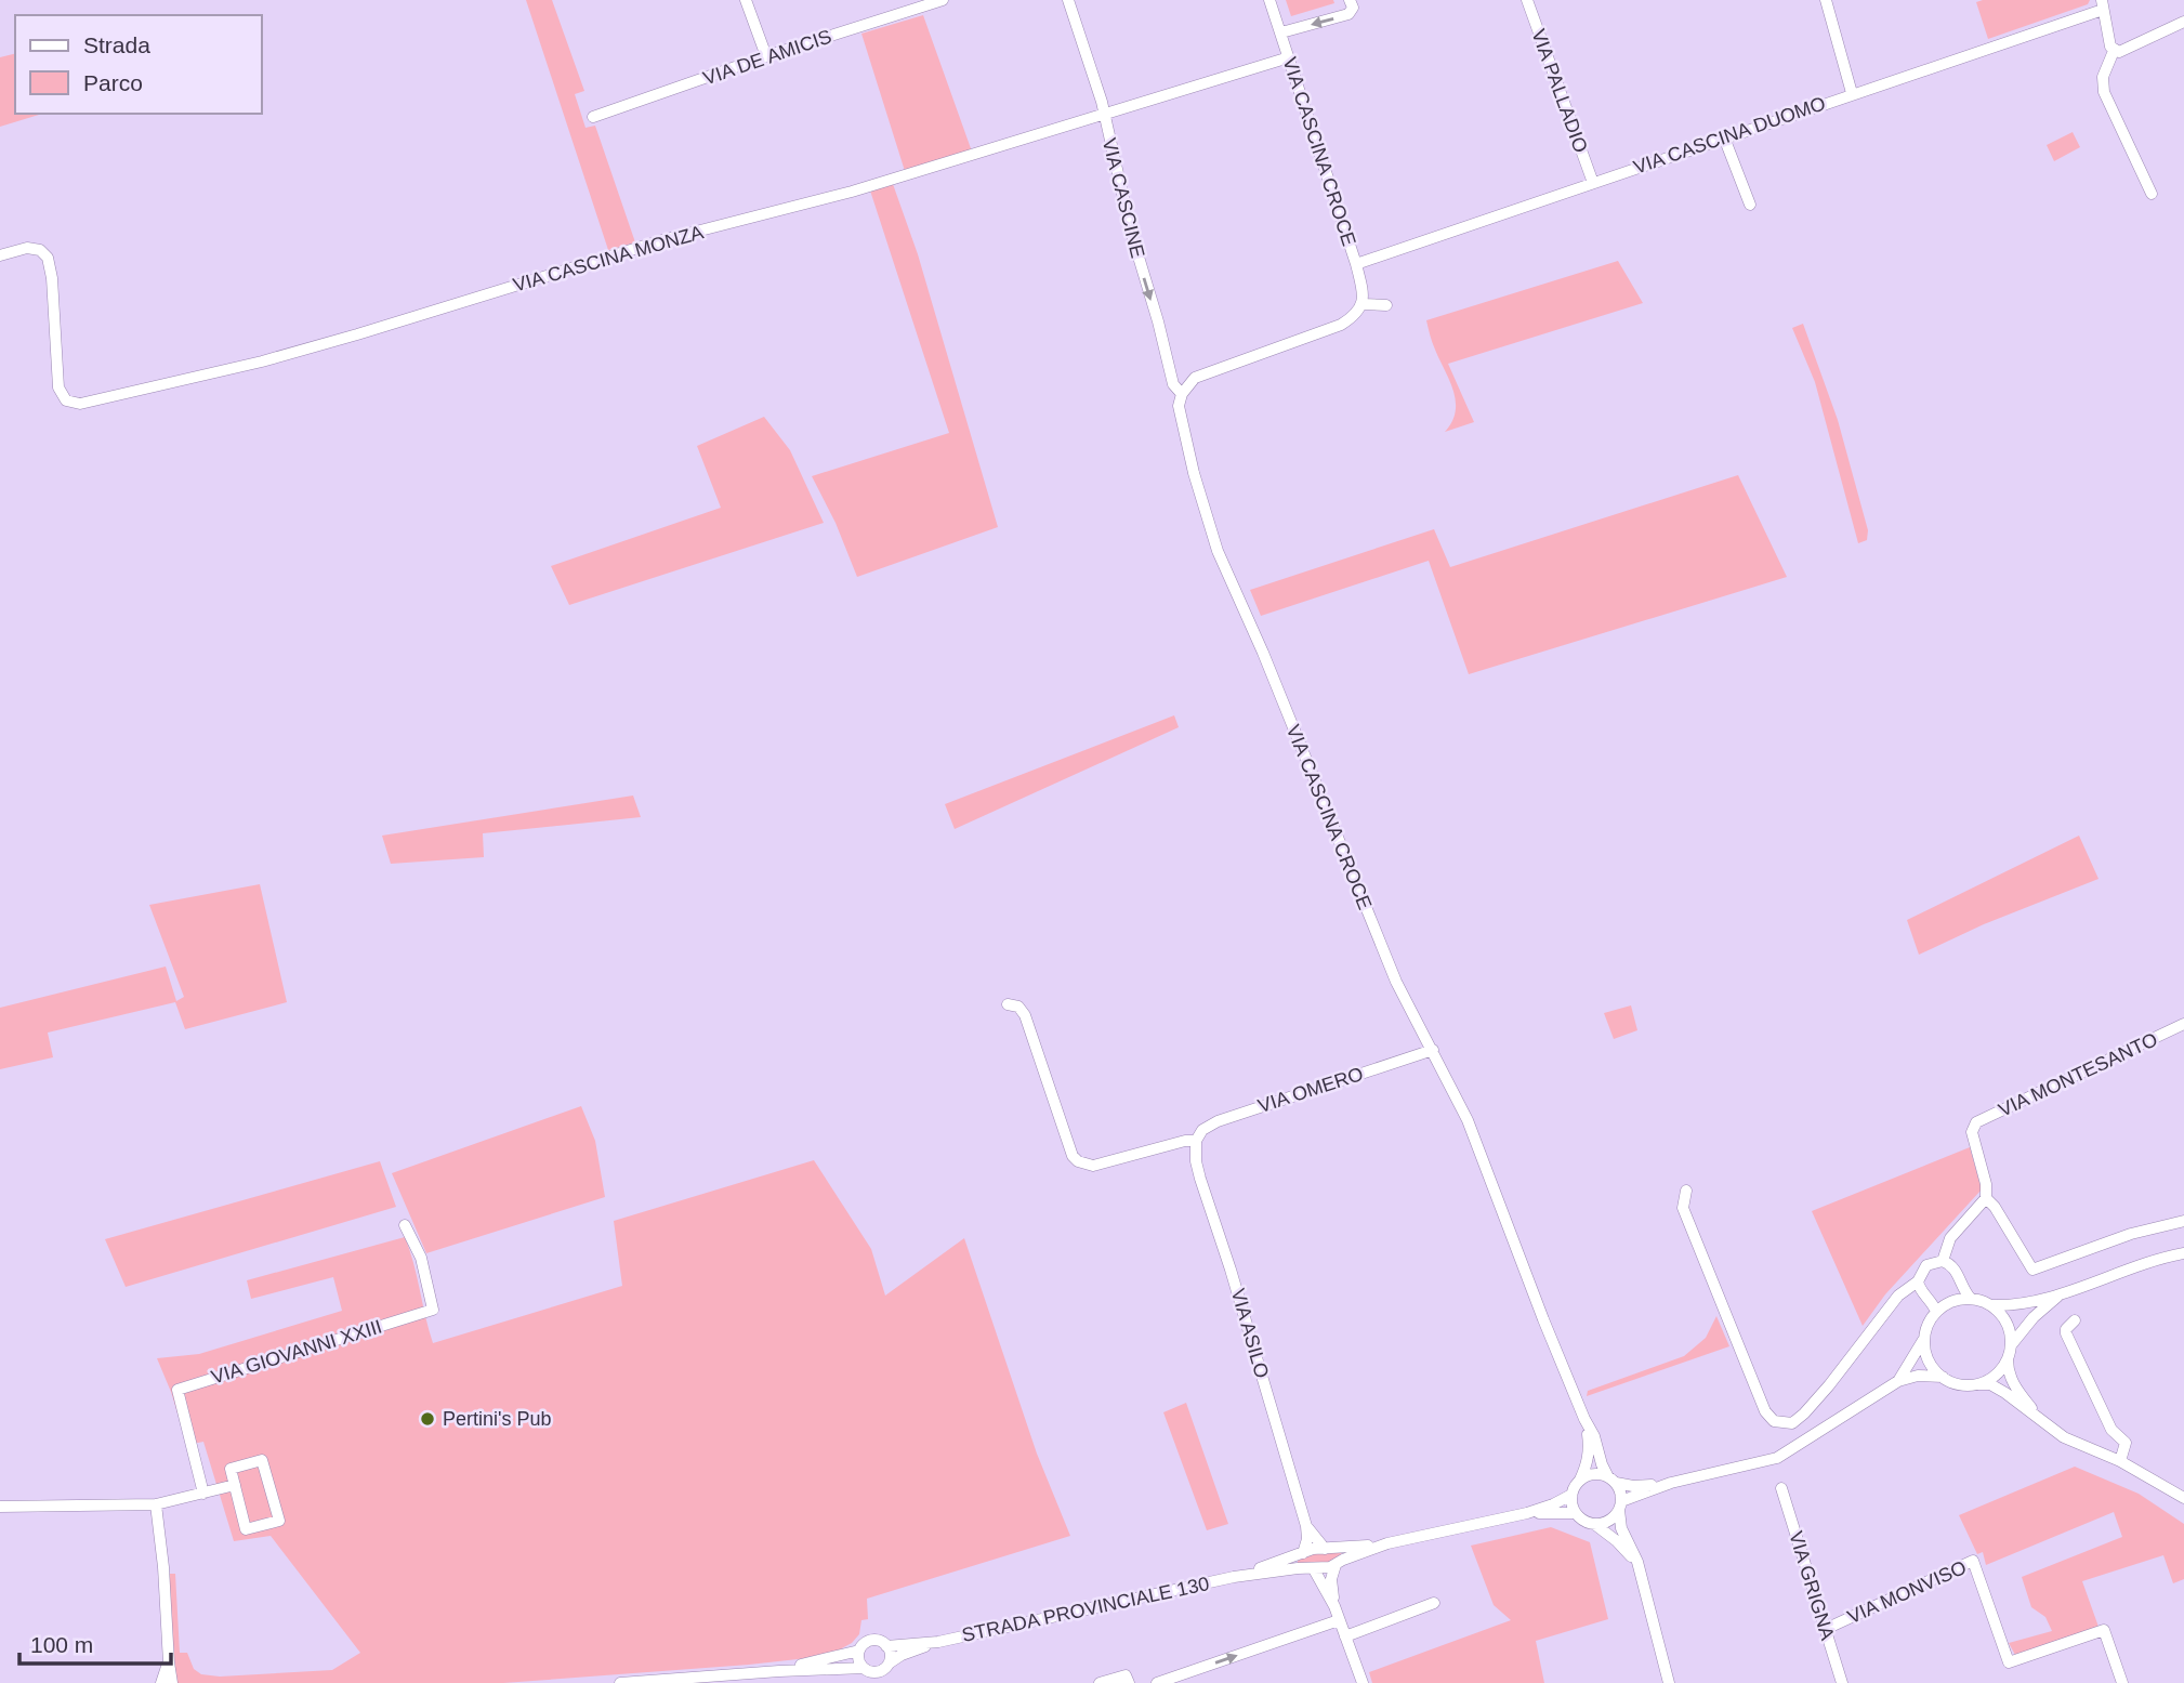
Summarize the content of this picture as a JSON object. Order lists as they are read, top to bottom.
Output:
{
  "streets": {
    "street": [
      "VIA DE AMICIS",
      "VIA PALLADIO",
      "VIA CASCINA DUOMO",
      "VIA CASCINA CROCE",
      "VIA CASCINE",
      "VIA CASCINA MONZA",
      "VIA MONTESANTO",
      "VIA OMERO",
      "VIA ASILO",
      "VIA GIOVANNI XXIII",
      "VIA GRIGNA",
      "VIA MONVISO",
      "STRADA PROVINCIALE 130"
    ]
  },
  "crossings": [
    ["VIA PALLADIO", "VIA CASCINA DUOMO"],
    ["VIA CASCINA DUOMO", "VIA CASCINA CROCE"],
    ["VIA CASCINA CROCE", "VIA CASCINE"],
    ["VIA CASCINA CROCE", "VIA CASCINA MONZA"],
    ["VIA CASCINA CROCE", "VIA OMERO"],
    ["VIA CASCINA CROCE", "STRADA PROVINCIALE 130"],
    ["VIA CASCINE", "VIA CASCINA MONZA"],
    ["VIA OMERO", "VIA ASILO"],
    ["VIA ASILO", "STRADA PROVINCIALE 130"],
    ["VIA GRIGNA", "VIA MONVISO"]
  ],
  "one_way": ["VIA CASCINE"],
  "places": ["Pertini's Pub"],
  "legend": ["Strada", "Parco"],
  "scale_bar": "100 m"
}
